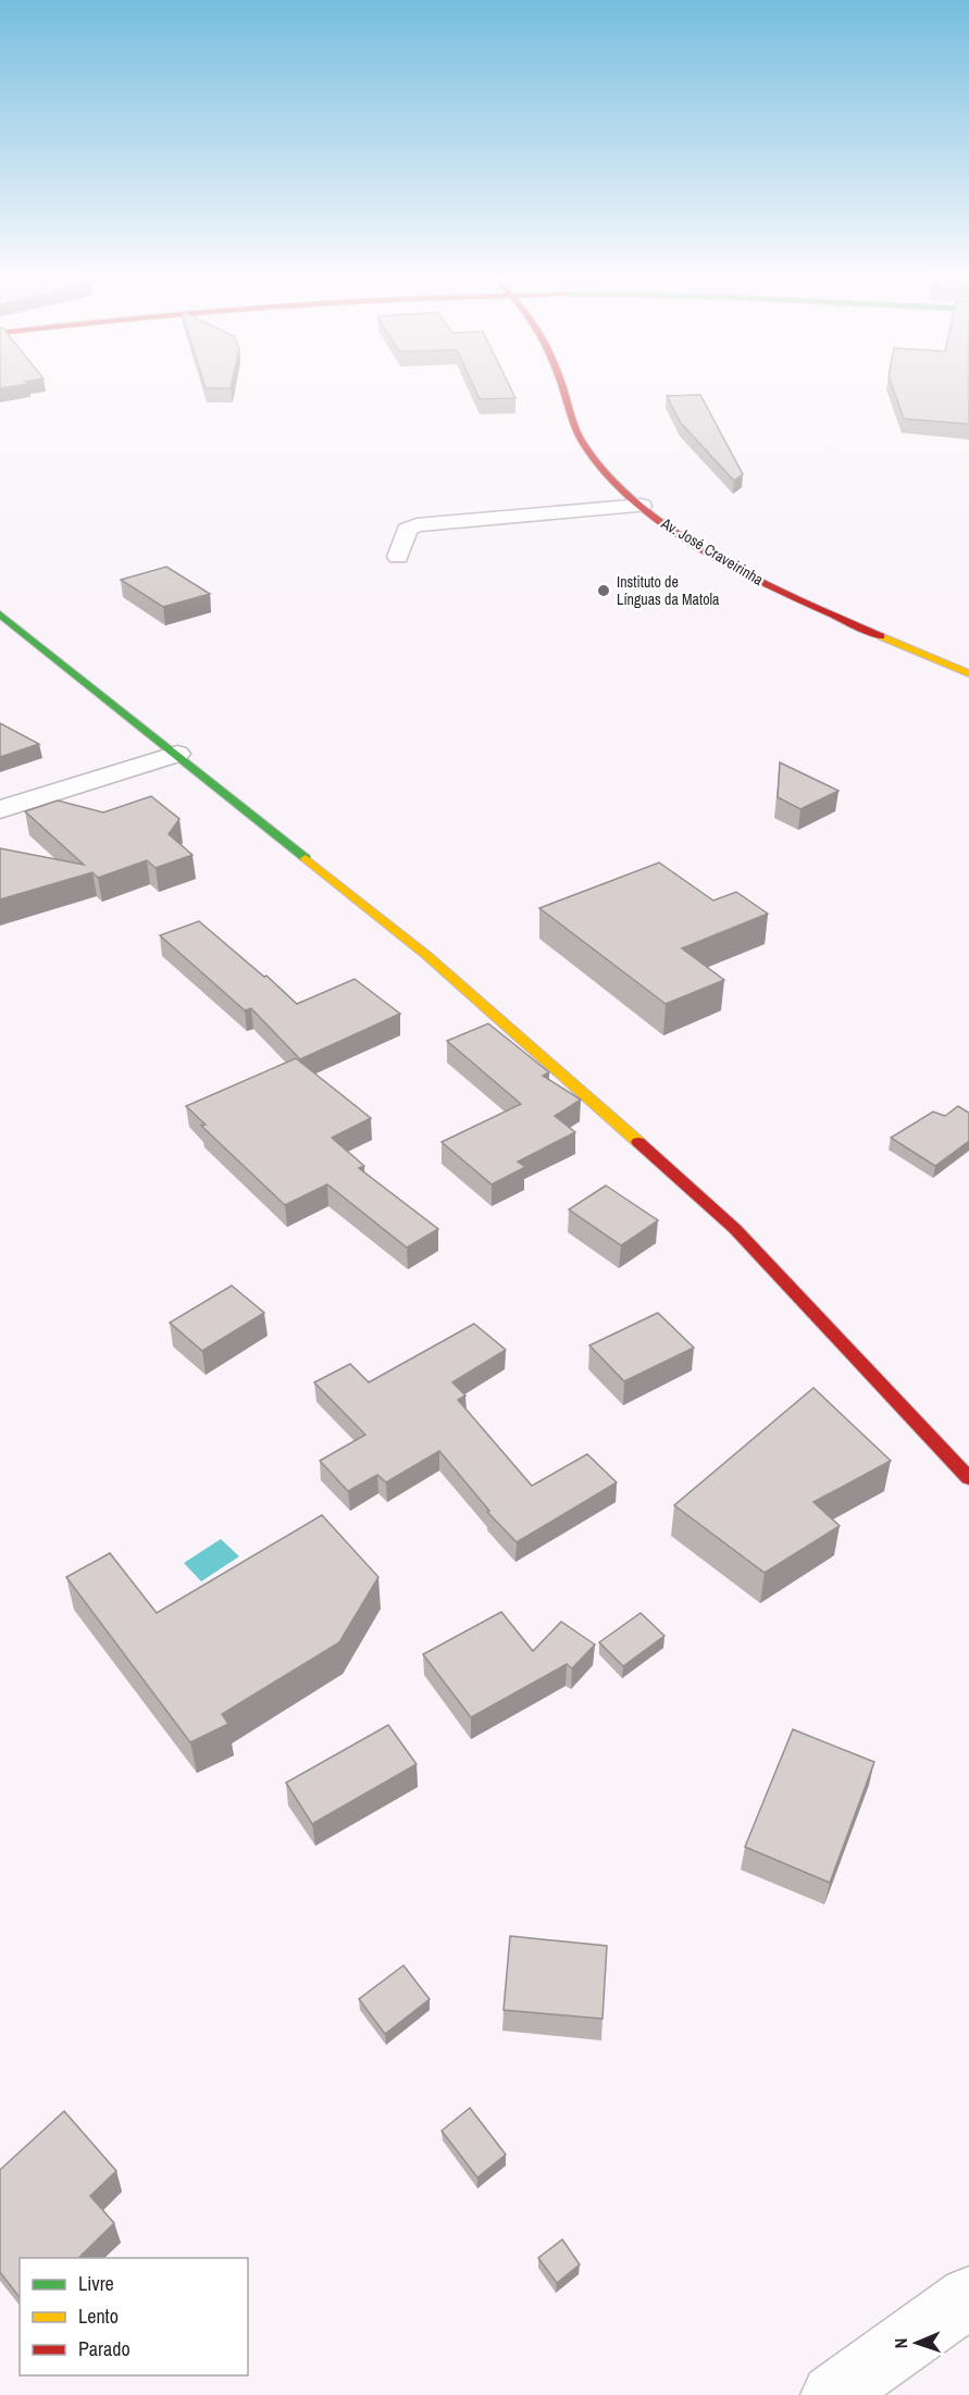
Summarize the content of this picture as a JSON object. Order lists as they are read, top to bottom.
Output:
{
  "streets": {
    "street": ["Av. José Craveirinha"]
  },
  "places": ["Instituto de Línguas da Matola"],
  "legend": ["Livre", "Lento", "Parado"],
  "north": "left"
}
